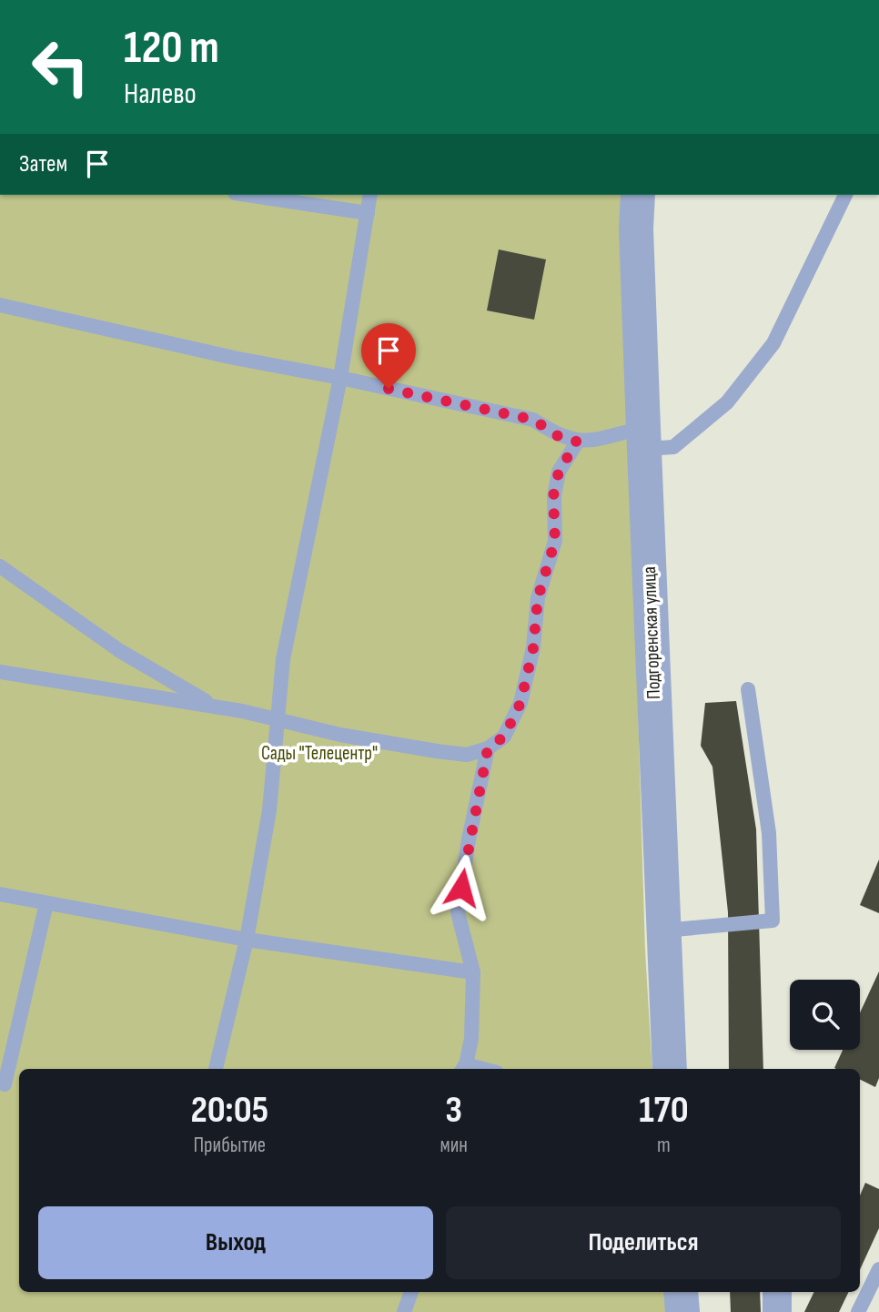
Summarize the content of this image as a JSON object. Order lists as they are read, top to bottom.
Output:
{
  "streets": {
    "street": ["Подгоренская улица"]
  },
  "parks": ["Сады \"Телецентр\""],
  "page": {
    "turn": ["120 m", "Налево"],
    "then": "Затем",
    "eta": [
      "20:05",
      "Прибытие",
      "3",
      "мин",
      "170",
      "m"
    ],
    "buttons": ["Выход", "Поделиться"]
  }
}
